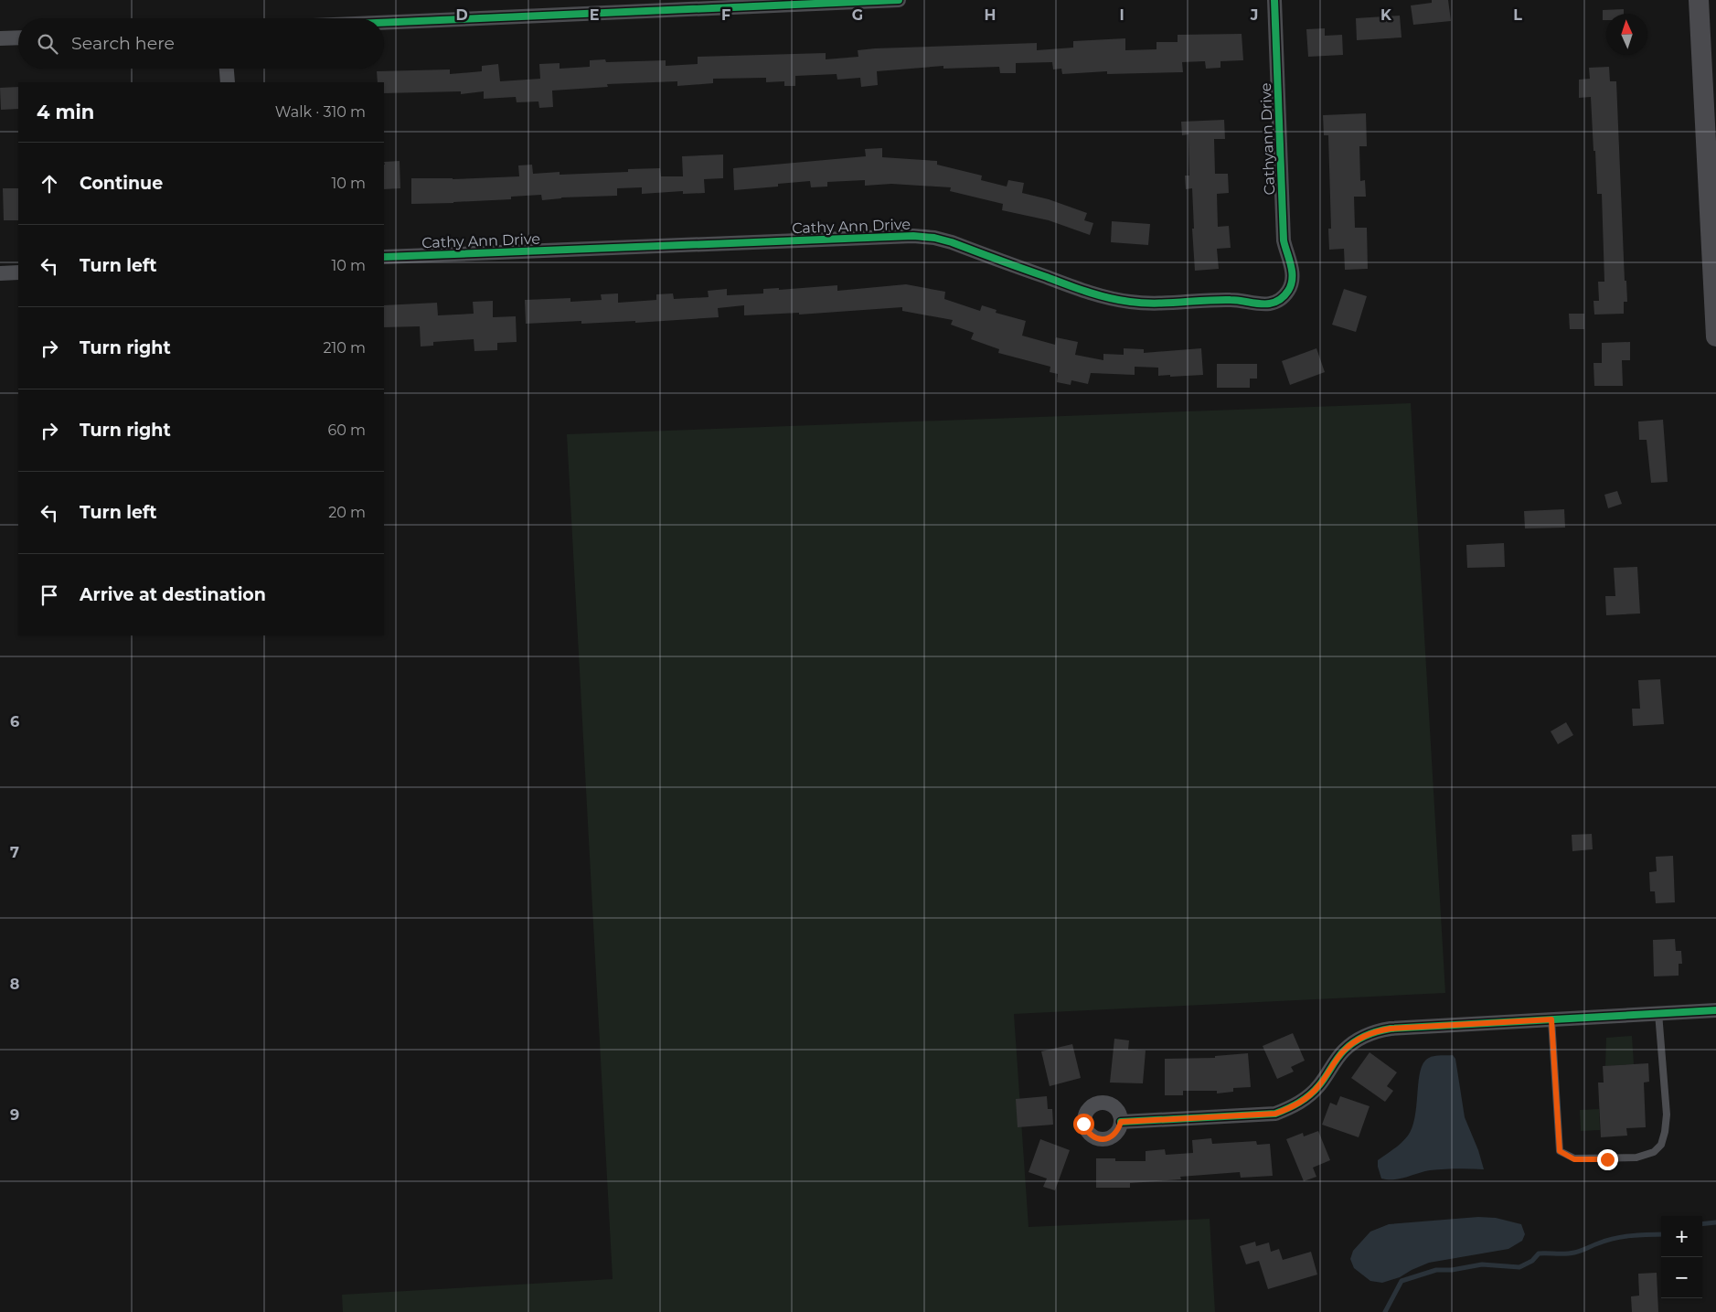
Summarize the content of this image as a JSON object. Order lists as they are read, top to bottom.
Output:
{
  "streets": {
    "street": ["Cathyann Drive", "Cathy Ann Drive"]
  },
  "crossings": [
    ["Cathyann Drive", "Cathy Ann Drive"]
  ],
  "north": "top",
  "page": {
    "search": "Search here",
    "heading": ["4 min", "Walk · 310 m"],
    "list": [
      ["Continue", "10 m"],
      ["Turn left", "10 m"],
      ["Turn right", "210 m"],
      ["Turn right", "60 m"],
      ["Turn left", "20 m"],
      "Arrive at destination"
    ],
    "map_buttons": ["+", "−"]
  },
  "grid": {
    "columns": [
      "D",
      "E",
      "F",
      "G",
      "H",
      "I",
      "J",
      "K",
      "L"
    ],
    "rows": [
      "6",
      "7",
      "8",
      "9"
    ]
  }
}
